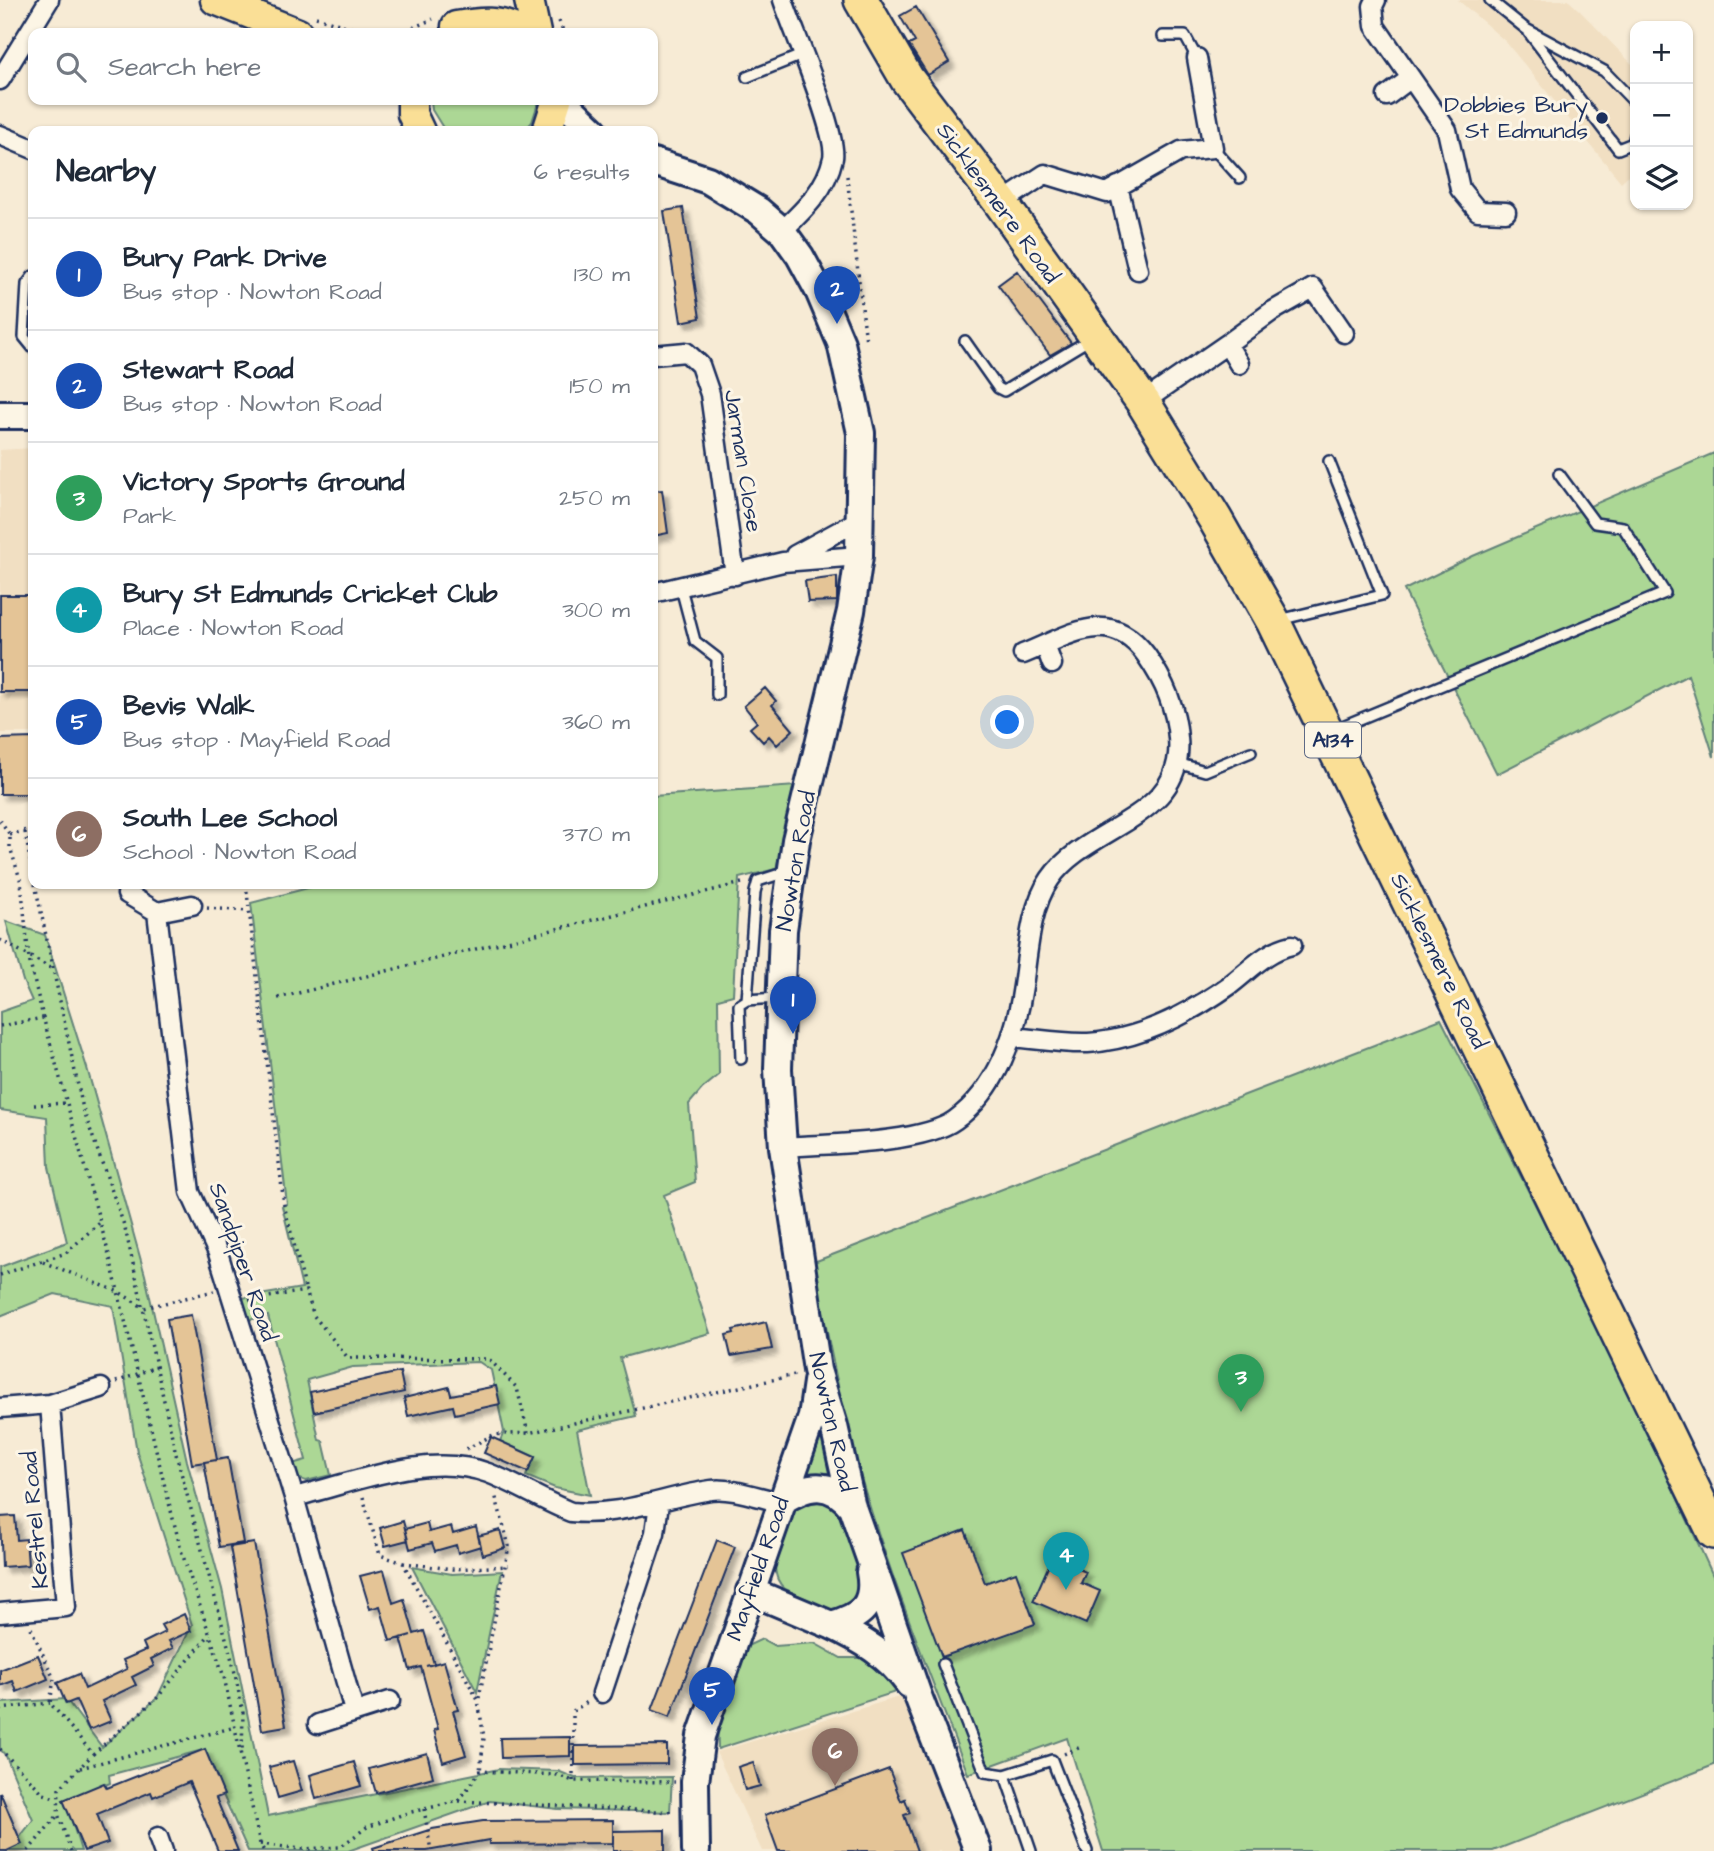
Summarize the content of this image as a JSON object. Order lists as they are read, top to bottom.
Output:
{
  "streets": {
    "highway": ["Sicklesmere Road", "A134"],
    "street": [
      "Jarman Close",
      "Nowton Road",
      "Sandpiper Road",
      "Kestrel Road",
      "Mayfield Road"
    ]
  },
  "crossings": [
    ["Nowton Road", "Mayfield Road"]
  ],
  "places": ["Dobbies Bury St Edmunds"],
  "page": {
    "map_buttons": ["+", "−"],
    "search": "Search here",
    "heading": ["Nearby", "6 results"],
    "list": [
      {
        "mark": "1",
        "name": "Bury Park Drive",
        "note": "Bus stop · Nowton Road",
        "value": "130 m"
      },
      {
        "mark": "2",
        "name": "Stewart Road",
        "note": "Bus stop · Nowton Road",
        "value": "150 m"
      },
      {
        "mark": "3",
        "name": "Victory Sports Ground",
        "note": "Park",
        "value": "250 m"
      },
      {
        "mark": "4",
        "name": "Bury St Edmunds Cricket Club",
        "note": "Place · Nowton Road",
        "value": "300 m"
      },
      {
        "mark": "5",
        "name": "Bevis Walk",
        "note": "Bus stop · Mayfield Road",
        "value": "360 m"
      },
      {
        "mark": "6",
        "name": "South Lee School",
        "note": "School · Nowton Road",
        "value": "370 m"
      }
    ],
    "pins": [
      "2",
      "1",
      "3",
      "4",
      "5",
      "6"
    ]
  }
}
